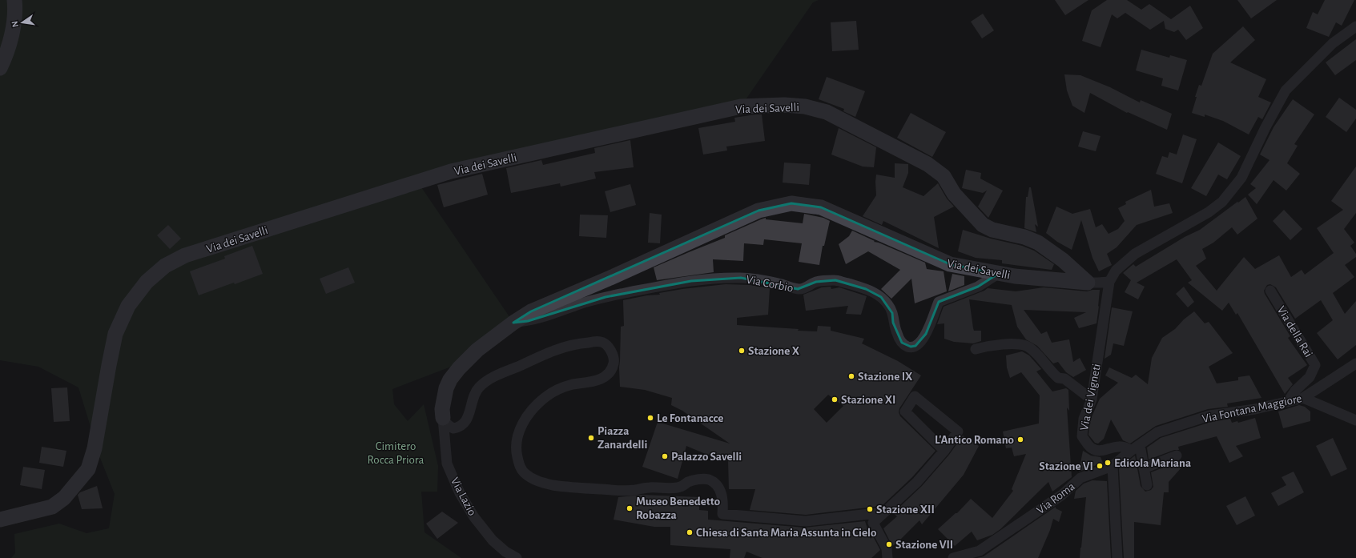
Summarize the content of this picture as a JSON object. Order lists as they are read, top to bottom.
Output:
{
  "streets": {
    "street": [
      "Via dei Savelli",
      "Via Corbio",
      "Via della Rai",
      "Via dei Vigneti",
      "Via Fontana Maggiore",
      "Via Lazio",
      "Via Roma"
    ]
  },
  "crossings": [
    ["Via dei Savelli", "Via Corbio"],
    ["Via dei Savelli", "Via dei Vigneti"],
    ["Via dei Savelli", "Via Lazio"],
    ["Via della Rai", "Via Fontana Maggiore"],
    ["Via dei Vigneti", "Via Fontana Maggiore"],
    ["Via Fontana Maggiore", "Via Roma"]
  ],
  "parks": ["Cimitero Rocca Priora"],
  "places": [
    "Stazione X",
    "Stazione IX",
    "Stazione XI",
    "Le Fontanacce",
    "Piazza Zanardelli",
    "L'Antico Romano",
    "Palazzo Savelli",
    "Edicola Mariana",
    "Stazione VI",
    "Museo Benedetto Robazza",
    "Stazione XII",
    "Chiesa di Santa Maria Assunta in Cielo",
    "Stazione VII"
  ],
  "north": "left"
}
